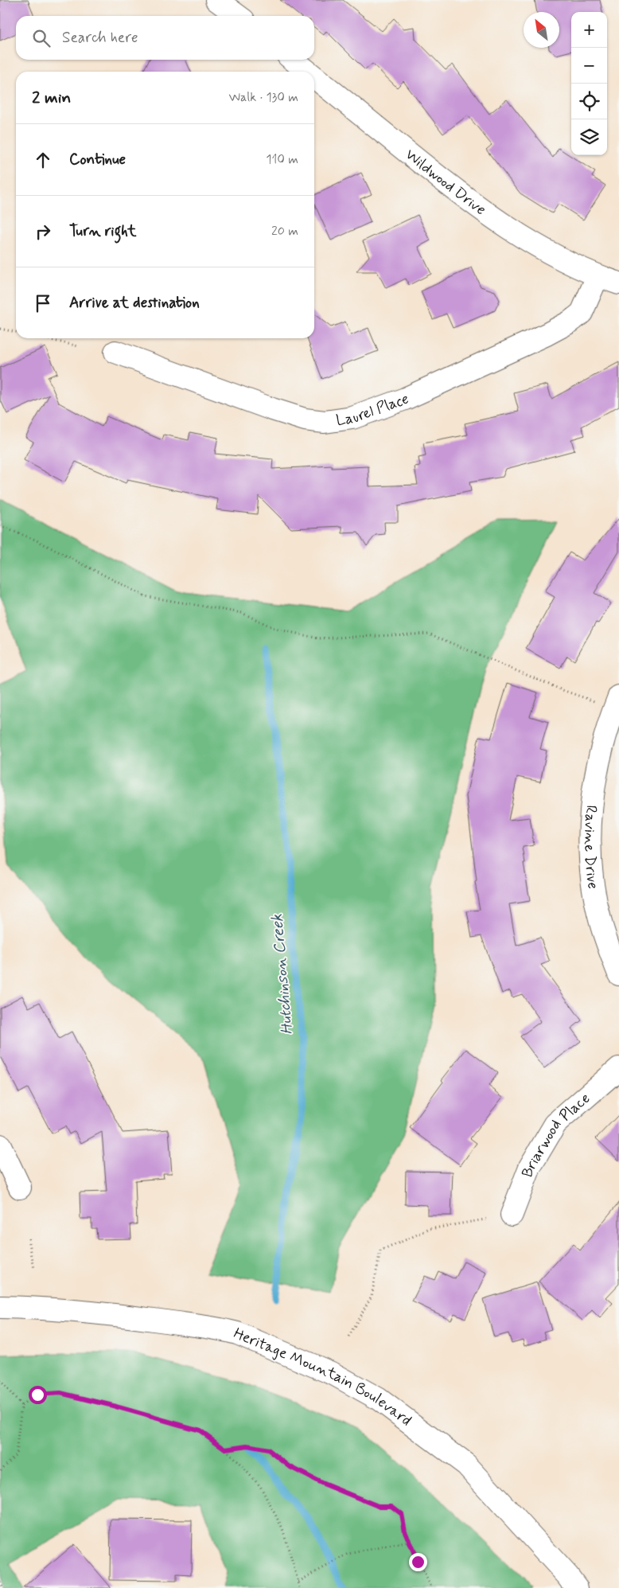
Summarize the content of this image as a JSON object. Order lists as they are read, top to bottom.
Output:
{
  "streets": {
    "street": [
      "Wildwood Drive",
      "Laurel Place",
      "Ravine Drive",
      "Briarwood Place",
      "Heritage Mountain Boulevard"
    ]
  },
  "crossings": [
    ["Wildwood Drive", "Laurel Place"]
  ],
  "water": ["Hutchinson Creek"],
  "north": "top left",
  "page": {
    "map_buttons": ["+", "−"],
    "search": "Search here",
    "heading": ["2 min", "Walk · 130 m"],
    "list": [
      ["Continue", "110 m"],
      ["Turn right", "20 m"],
      "Arrive at destination"
    ]
  }
}
